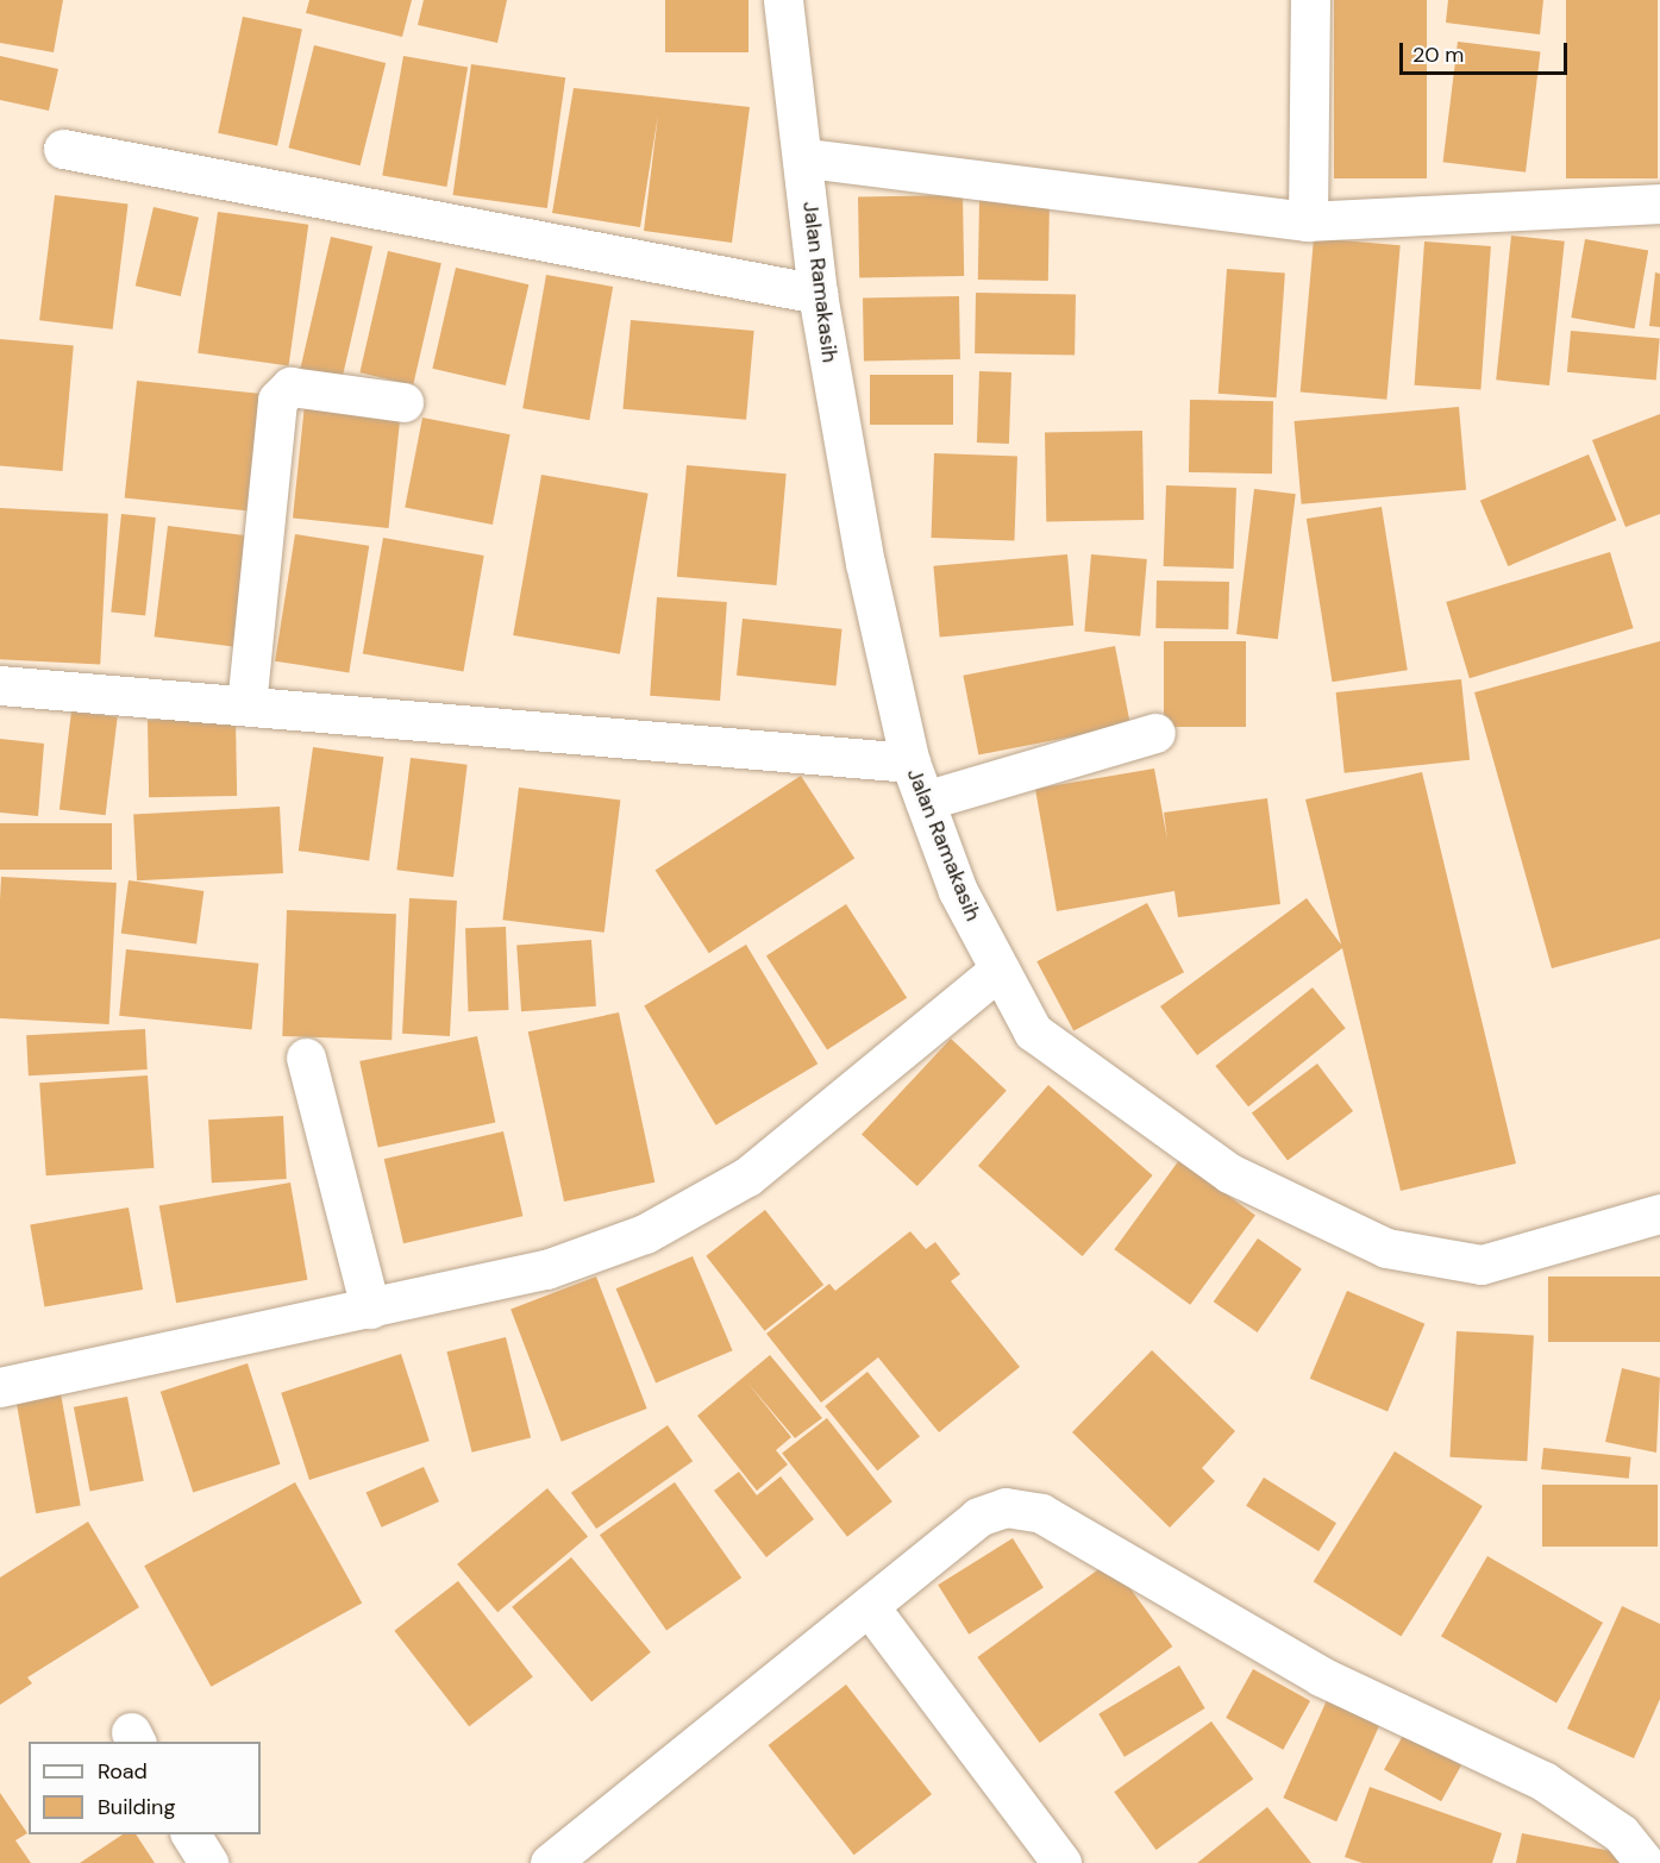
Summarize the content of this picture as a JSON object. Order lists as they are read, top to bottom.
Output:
{
  "streets": {
    "street": ["Jalan Ramakasih"]
  },
  "legend": ["Road", "Building"],
  "scale_bar": "20 m"
}
